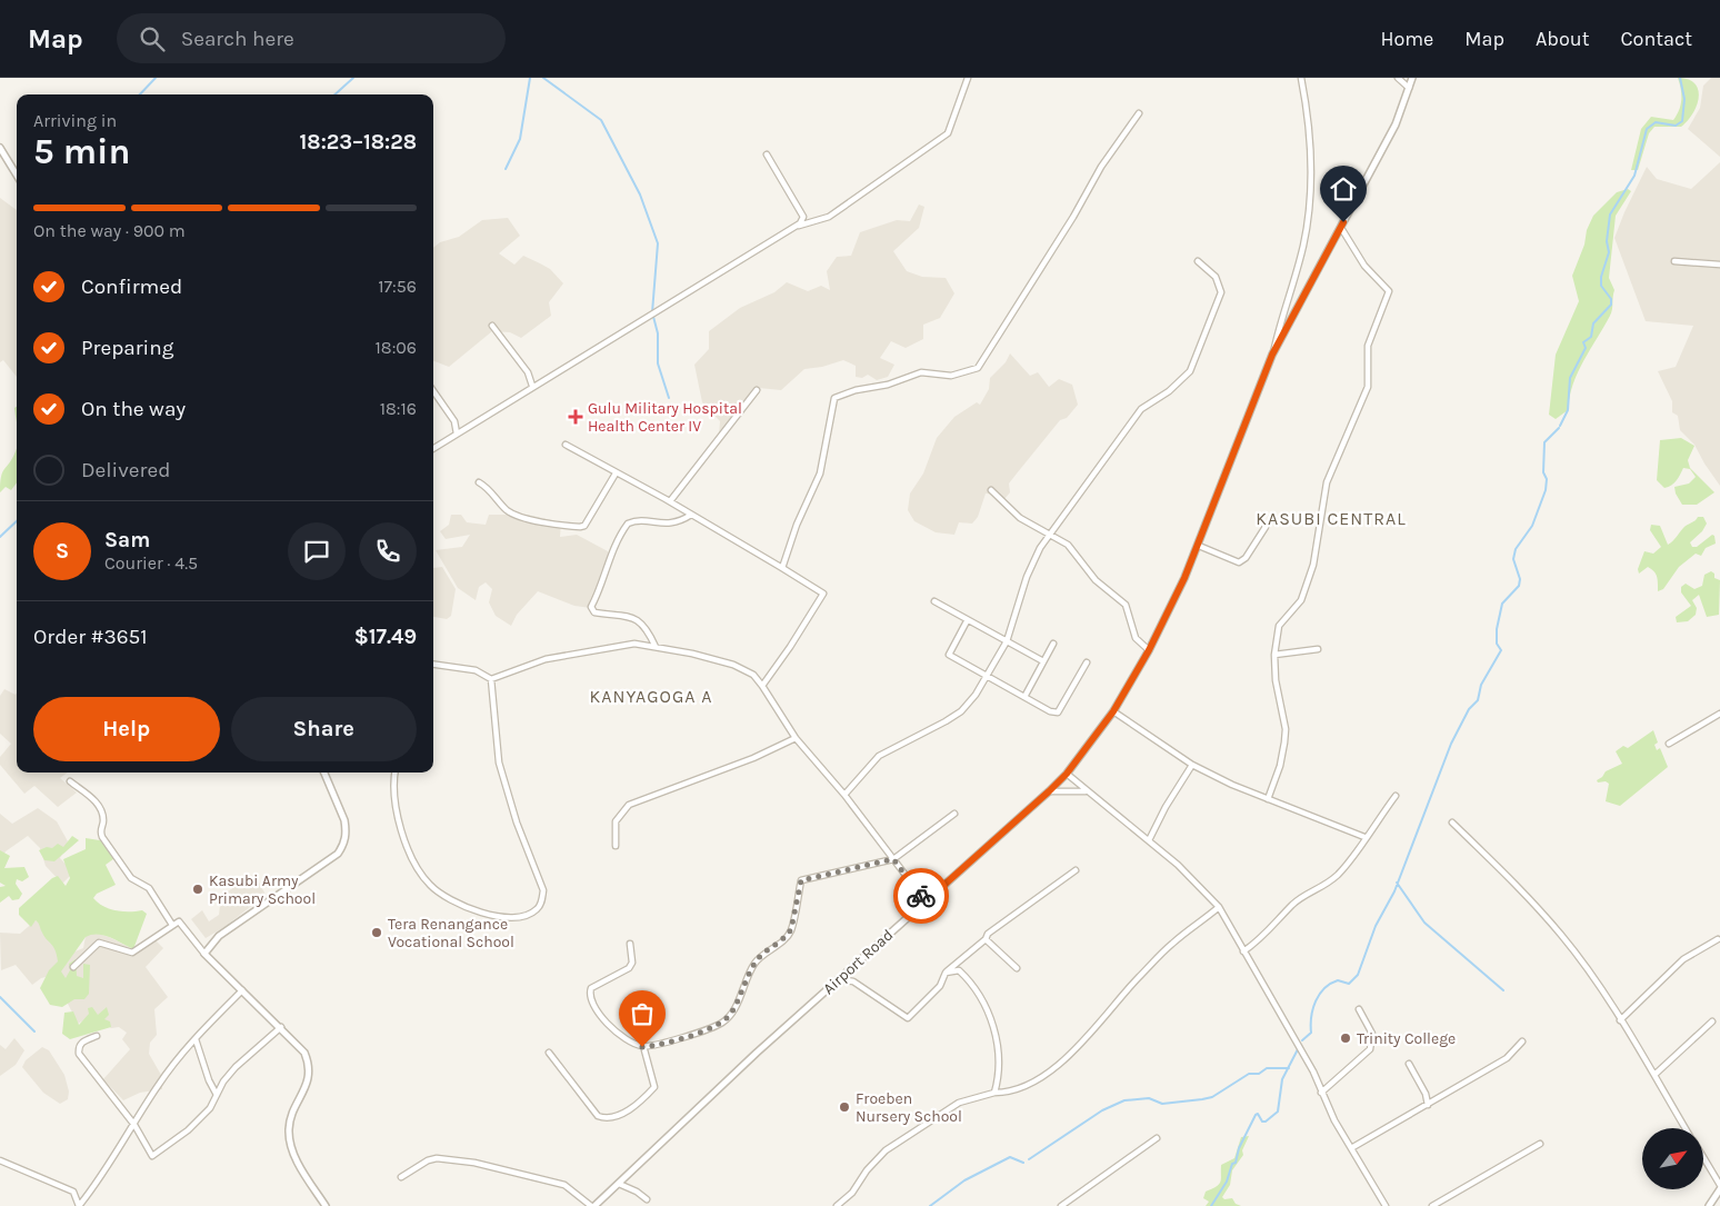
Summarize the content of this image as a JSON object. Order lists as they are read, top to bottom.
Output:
{
  "streets": {
    "street": ["Airport Road"]
  },
  "districts": ["KASUBI CENTRAL", "KANYAGOGA A"],
  "places": {
    "health": ["Gulu Military Hospital Health Center IV"],
    "other": [
      "Kasubi Army Primary School",
      "Tera Renangance Vocational School",
      "Trinity College",
      "Froeben Nursery School"
    ]
  },
  "north": "top right",
  "page": {
    "header": "Map",
    "search": "Search here",
    "nav": [
      "Home",
      "Map",
      "About",
      "Contact"
    ],
    "heading": ["5 min", "Arriving in", "18:23–18:28"],
    "panel": [
      "Sam",
      "Courier · 4.5",
      "Order #3651",
      "$17.49"
    ],
    "bar": "On the way · 900 m",
    "list": [
      ["Confirmed", "17:56"],
      ["Preparing", "18:06"],
      ["On the way", "18:16"],
      "Delivered"
    ],
    "round": "S",
    "buttons": ["Help", "Share"]
  }
}
